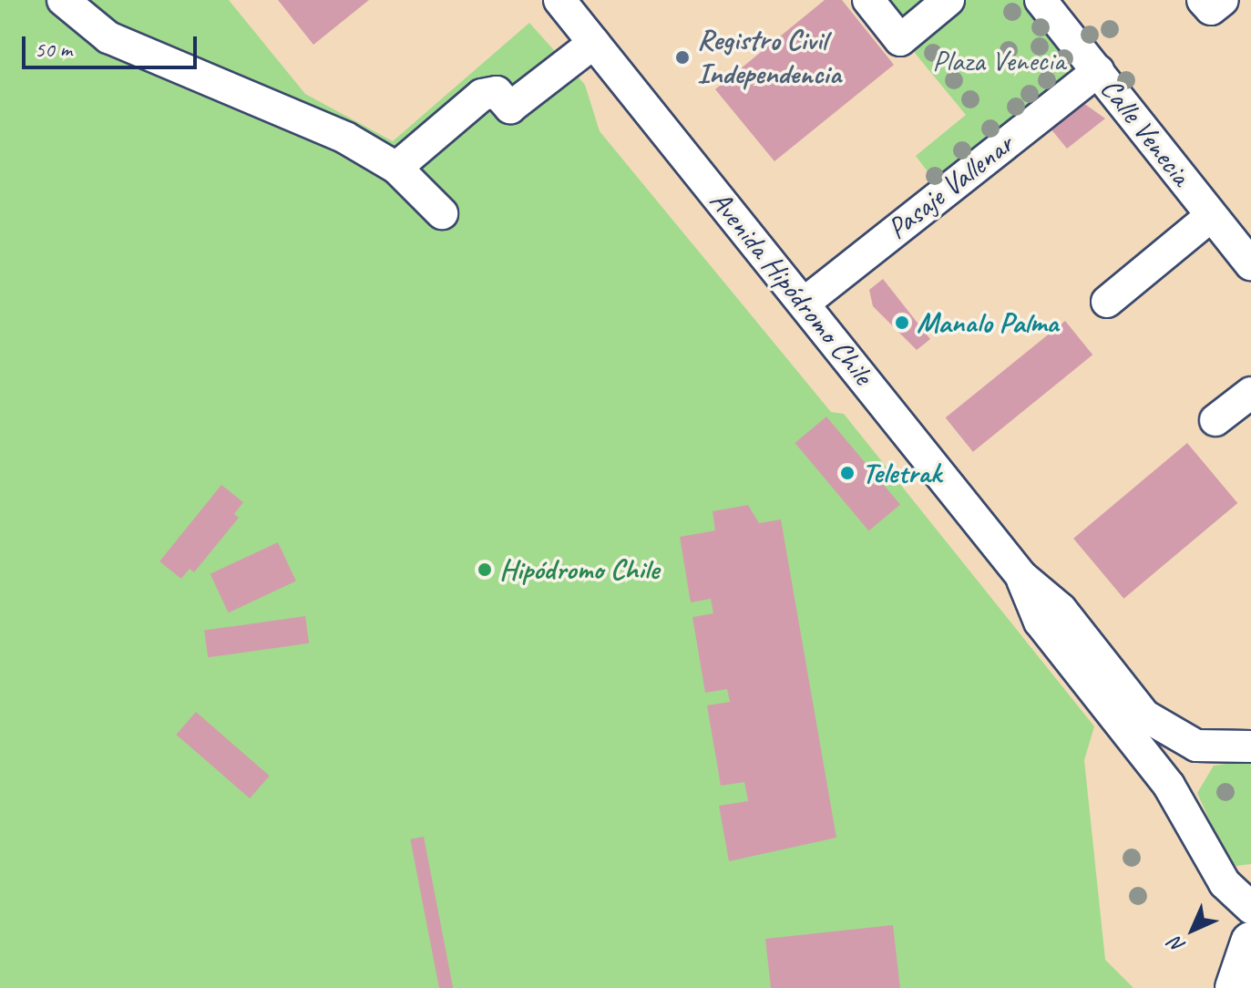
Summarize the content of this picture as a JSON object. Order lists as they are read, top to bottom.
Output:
{
  "streets": {
    "street": ["Calle Venecia", "Pasaje Vallenar", "Avenida Hipódromo Chile"]
  },
  "crossings": [
    ["Calle Venecia", "Pasaje Vallenar"],
    ["Pasaje Vallenar", "Avenida Hipódromo Chile"]
  ],
  "parks": ["Plaza Venecia"],
  "places": [
    "Registro Civil Independencia",
    "Manalo Palma",
    "Teletrak",
    "Hipódromo Chile"
  ],
  "scale_bar": "50 m",
  "north": "bottom left"
}
